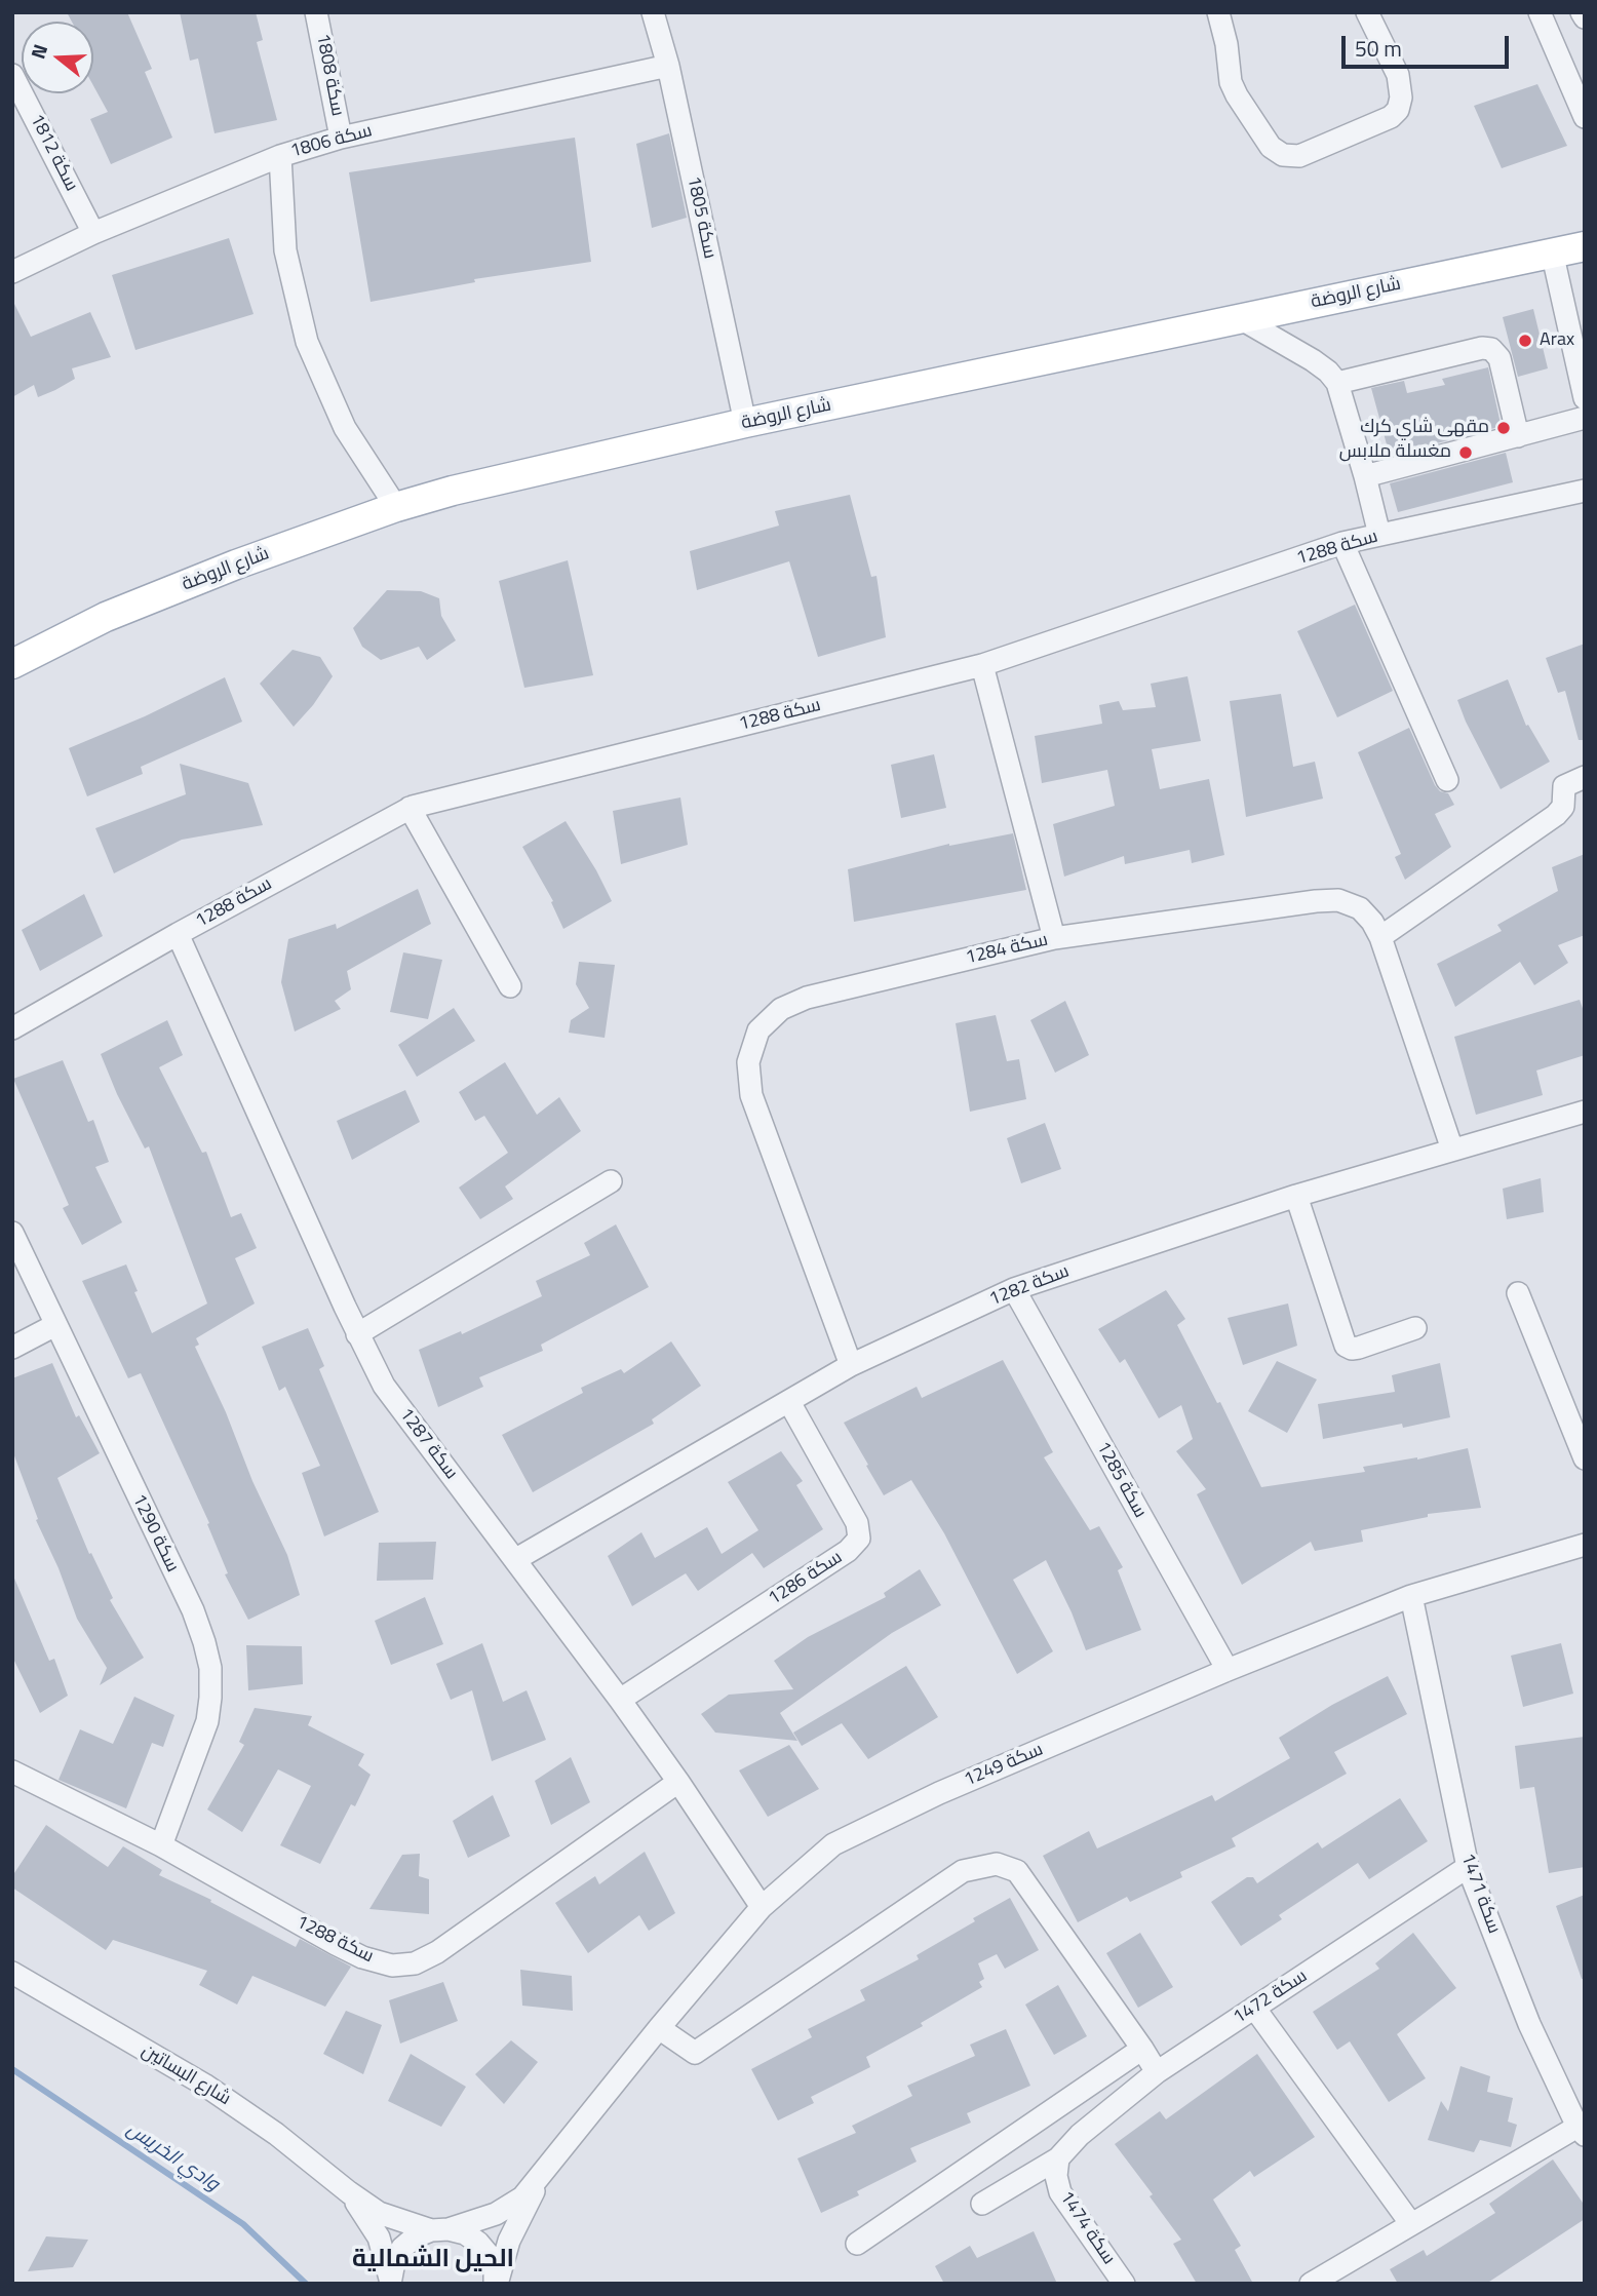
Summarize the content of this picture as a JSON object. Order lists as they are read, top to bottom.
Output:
{
  "streets": {
    "main road": ["شارع الروضة"],
    "street": [
      "سكة 1808",
      "سكة 1806",
      "سكة 1812",
      "سكة 1805",
      "سكة 1288",
      "سكة 1284",
      "سكة 1282",
      "سكة 1287",
      "سكة 1285",
      "سكة 1290",
      "سكة 1286",
      "سكة 1249",
      "سكة 1471",
      "سكة 1472",
      "شارع البساتين",
      "سكة 1474"
    ]
  },
  "crossings": [
    ["سكة 1808", "سكة 1806"],
    ["سكة 1806", "سكة 1812"],
    ["سكة 1806", "سكة 1805"],
    ["سكة 1805", "شارع الروضة"],
    ["سكة 1288", "سكة 1287"],
    ["سكة 1288", "سكة 1290"],
    ["سكة 1284", "سكة 1282"],
    ["سكة 1282", "سكة 1287"],
    ["سكة 1282", "سكة 1285"],
    ["سكة 1282", "سكة 1286"],
    ["سكة 1287", "سكة 1286"],
    ["سكة 1287", "سكة 1249"],
    ["سكة 1285", "سكة 1249"],
    ["سكة 1249", "سكة 1471"],
    ["سكة 1249", "شارع البساتين"],
    ["سكة 1471", "سكة 1472"],
    ["سكة 1472", "سكة 1474"]
  ],
  "districts": ["الحيل الشمالية"],
  "water": ["وادي الخريس"],
  "places": ["Arax", "مقهى شاي كرك", "مغسلة ملابس"],
  "scale_bar": "50 m",
  "north": "left"
}
